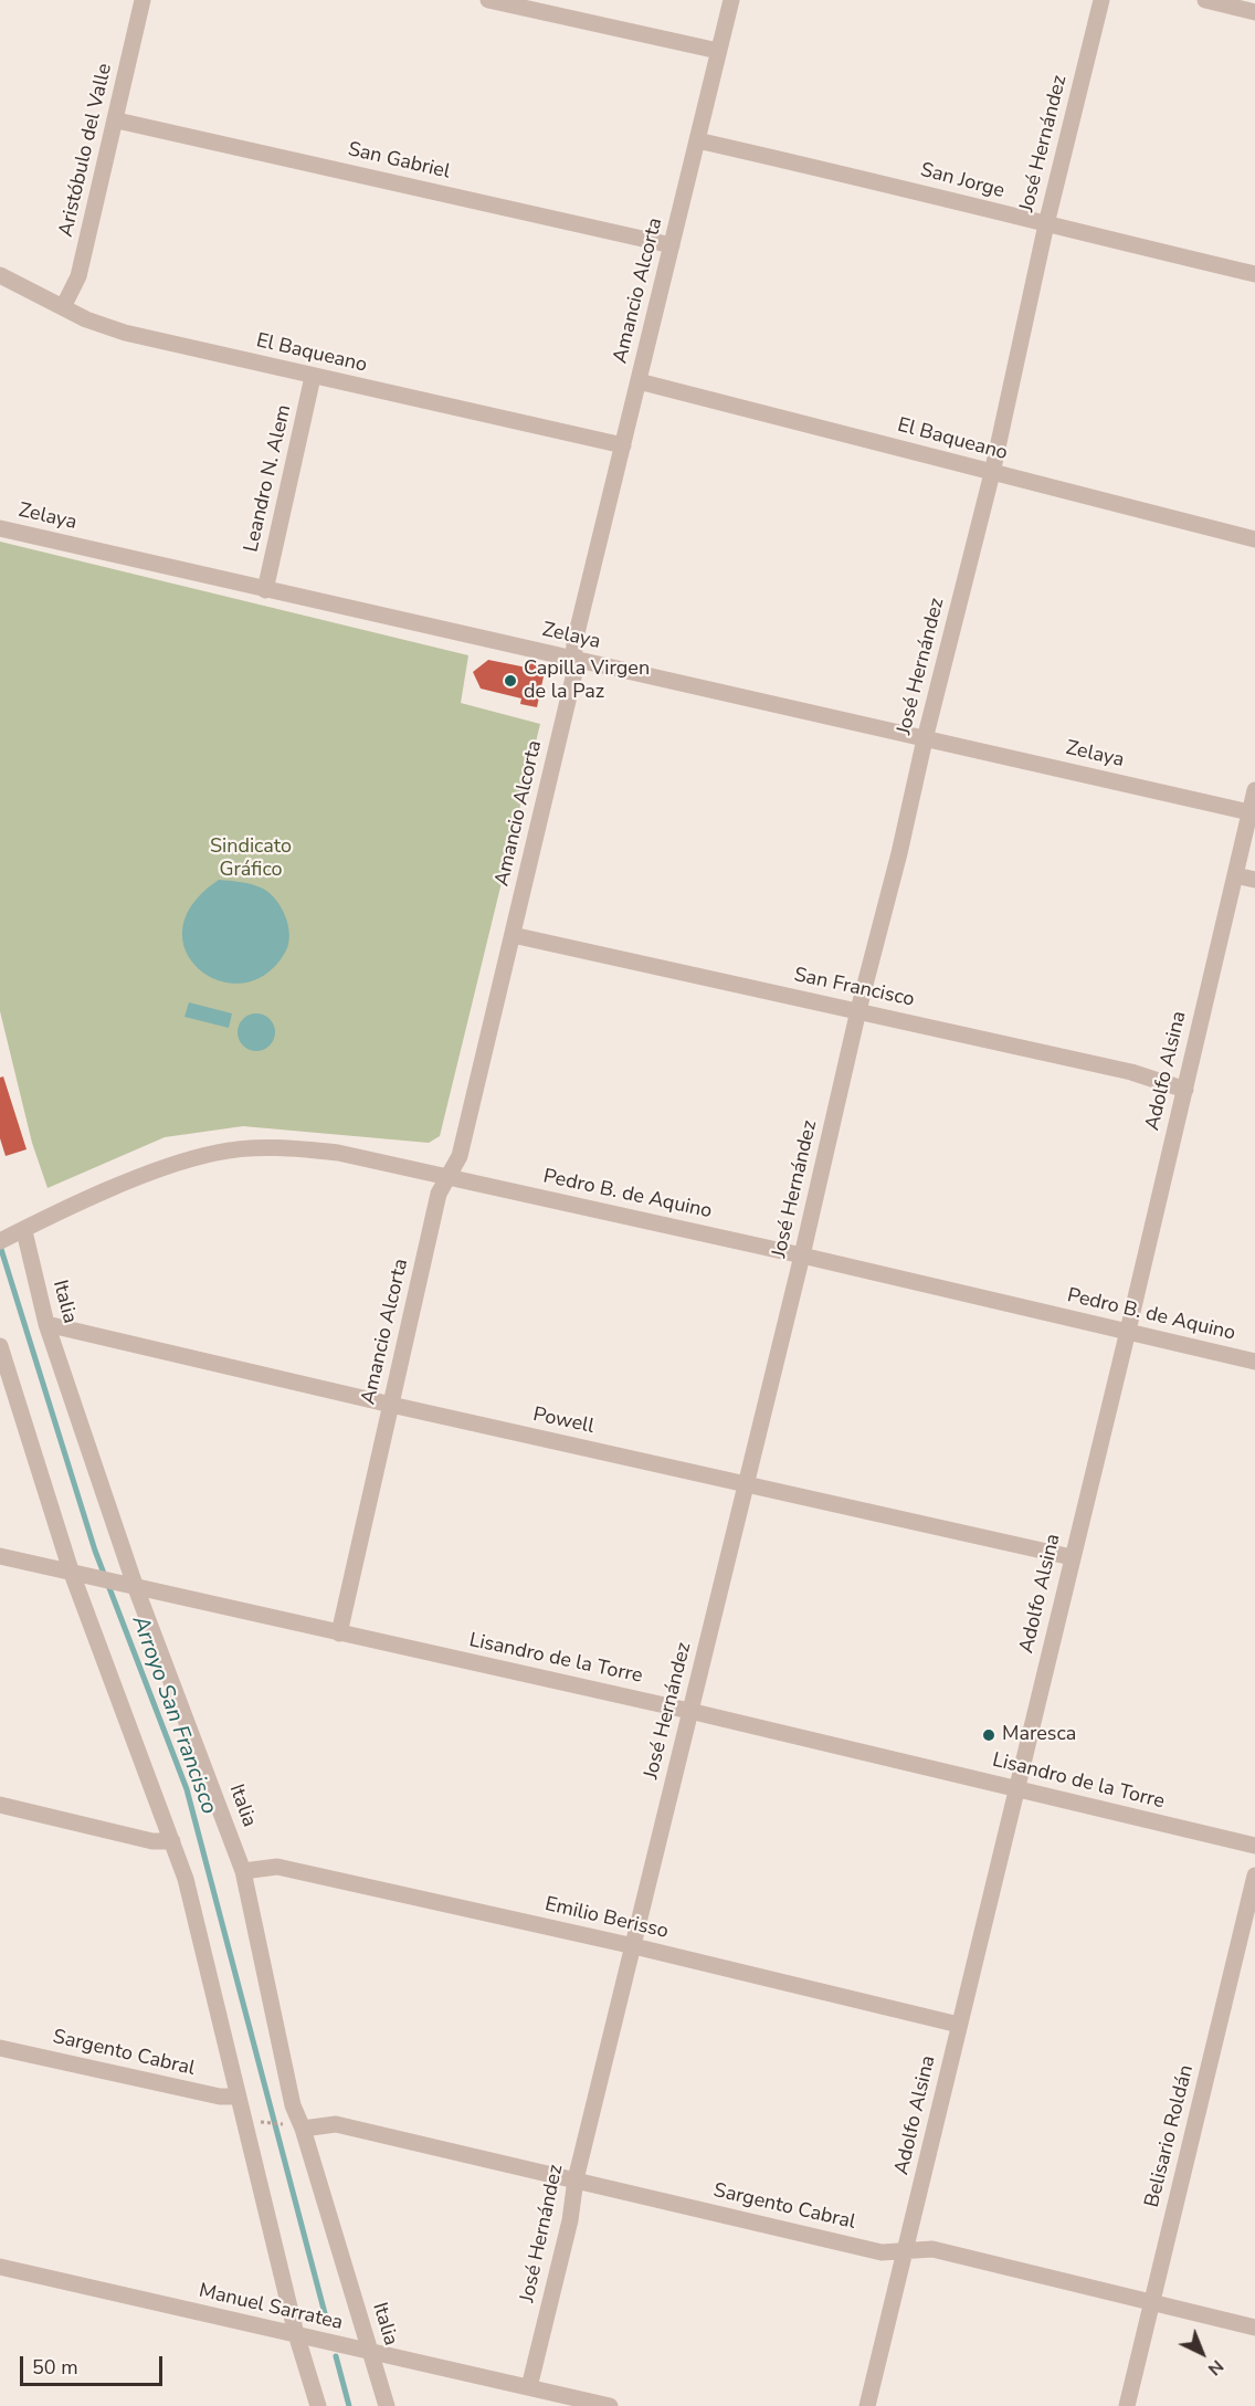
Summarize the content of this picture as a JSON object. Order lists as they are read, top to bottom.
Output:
{
  "streets": {
    "street": [
      "José Hernández",
      "Aristóbulo del Valle",
      "San Gabriel",
      "San Jorge",
      "Amancio Alcorta",
      "El Baqueano",
      "Leandro N. Alem",
      "Zelaya",
      "San Francisco",
      "Adolfo Alsina",
      "Pedro B. de Aquino",
      "Italia",
      "Powell",
      "Lisandro de la Torre",
      "Emilio Berisso",
      "Sargento Cabral",
      "Belisario Roldán",
      "Manuel Sarratea"
    ]
  },
  "crossings": [
    ["José Hernández", "San Jorge"],
    ["José Hernández", "El Baqueano"],
    ["José Hernández", "Zelaya"],
    ["José Hernández", "San Francisco"],
    ["José Hernández", "Pedro B. de Aquino"],
    ["José Hernández", "Powell"],
    ["José Hernández", "Lisandro de la Torre"],
    ["José Hernández", "Emilio Berisso"],
    ["José Hernández", "Sargento Cabral"],
    ["José Hernández", "Manuel Sarratea"],
    ["Aristóbulo del Valle", "San Gabriel"],
    ["Aristóbulo del Valle", "El Baqueano"],
    ["San Gabriel", "Amancio Alcorta"],
    ["San Jorge", "Amancio Alcorta"],
    ["Amancio Alcorta", "El Baqueano"],
    ["Amancio Alcorta", "Zelaya"],
    ["Amancio Alcorta", "San Francisco"],
    ["Amancio Alcorta", "Pedro B. de Aquino"],
    ["Amancio Alcorta", "Powell"],
    ["Amancio Alcorta", "Lisandro de la Torre"],
    ["El Baqueano", "Leandro N. Alem"],
    ["Leandro N. Alem", "Zelaya"],
    ["Zelaya", "Adolfo Alsina"],
    ["San Francisco", "Adolfo Alsina"],
    ["Adolfo Alsina", "Pedro B. de Aquino"],
    ["Adolfo Alsina", "Powell"],
    ["Adolfo Alsina", "Lisandro de la Torre"],
    ["Adolfo Alsina", "Emilio Berisso"],
    ["Adolfo Alsina", "Sargento Cabral"],
    ["Pedro B. de Aquino", "Italia"],
    ["Italia", "Powell"],
    ["Italia", "Lisandro de la Torre"],
    ["Italia", "Emilio Berisso"],
    ["Italia", "Sargento Cabral"],
    ["Italia", "Manuel Sarratea"],
    ["Sargento Cabral", "Belisario Roldán"]
  ],
  "water": ["Arroyo San Francisco"],
  "parks": ["Sindicato Gráfico"],
  "places": ["Capilla Virgen de la Paz", "Maresca"],
  "scale_bar": "50 m",
  "north": "bottom right"
}
